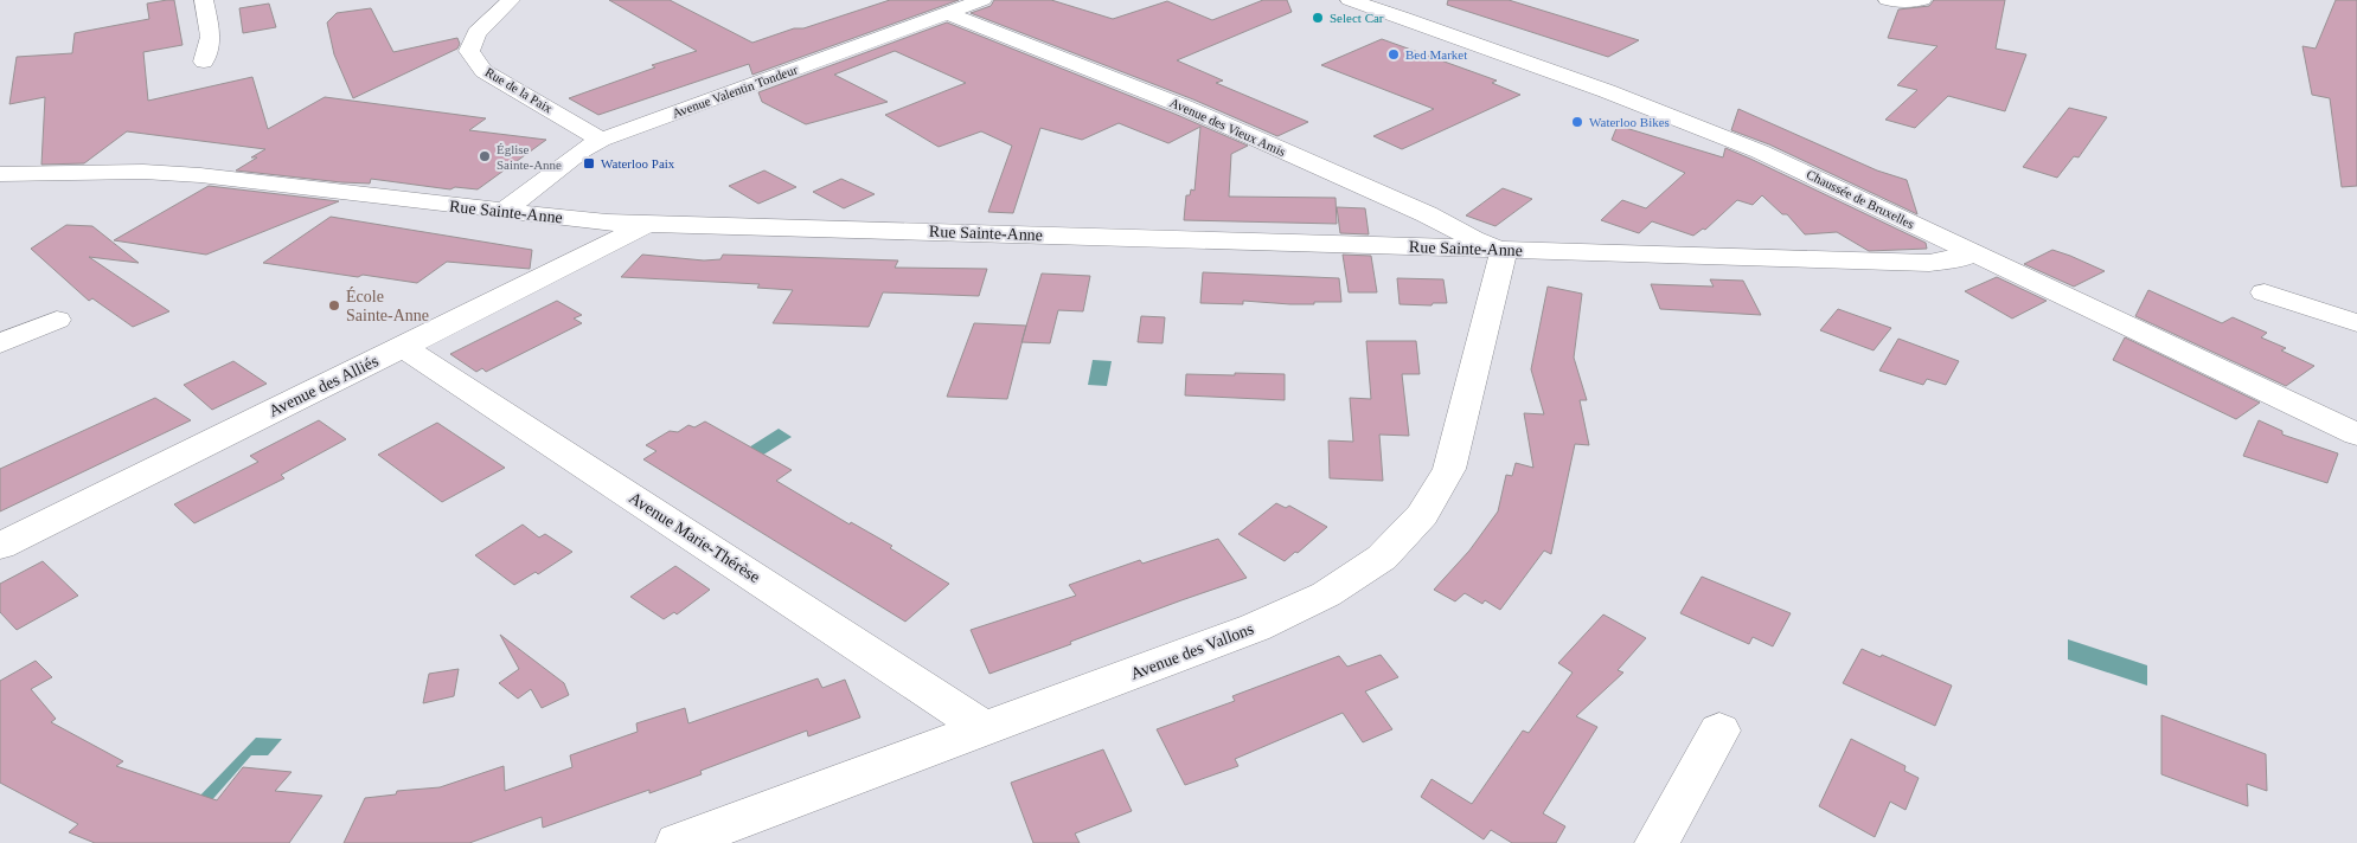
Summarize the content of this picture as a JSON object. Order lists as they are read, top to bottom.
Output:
{
  "streets": {
    "street": [
      "Rue de la Paix",
      "Avenue Valentin Tondeur",
      "Avenue des Vieux Amis",
      "Chaussée de Bruxelles",
      "Rue Sainte-Anne",
      "Avenue des Alliés",
      "Avenue Marie-Thérèse",
      "Avenue des Vallons"
    ]
  },
  "crossings": [
    ["Rue de la Paix", "Avenue Valentin Tondeur"],
    ["Avenue Valentin Tondeur", "Avenue des Vieux Amis"],
    ["Avenue Valentin Tondeur", "Rue Sainte-Anne"],
    ["Avenue des Vieux Amis", "Rue Sainte-Anne"],
    ["Avenue des Vieux Amis", "Avenue des Vallons"],
    ["Chaussée de Bruxelles", "Rue Sainte-Anne"],
    ["Rue Sainte-Anne", "Avenue des Alliés"],
    ["Rue Sainte-Anne", "Avenue des Vallons"],
    ["Avenue des Alliés", "Avenue Marie-Thérèse"],
    ["Avenue Marie-Thérèse", "Avenue des Vallons"]
  ],
  "places": {
    "other": [
      "Select Car",
      "Bed Market",
      "Waterloo Bikes",
      "Église Sainte-Anne",
      "École Sainte-Anne"
    ],
    "transit": ["Waterloo Paix"]
  }
}
